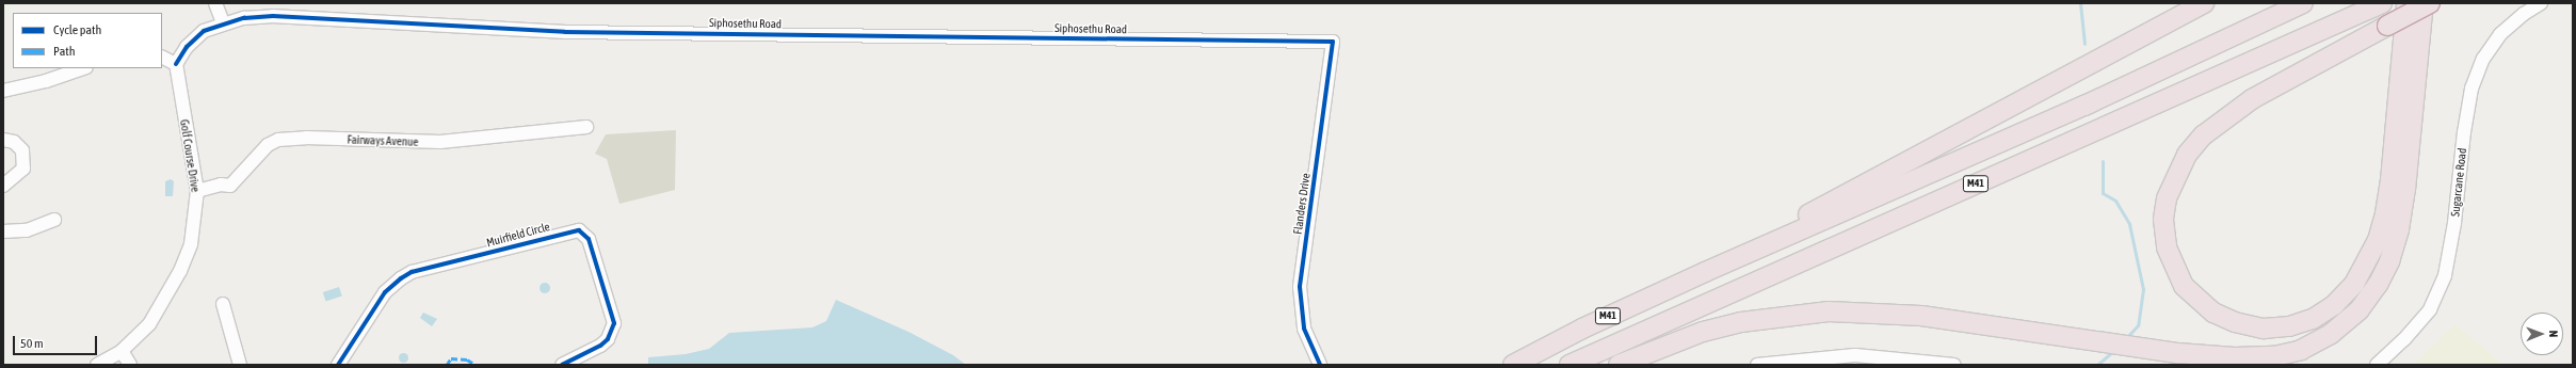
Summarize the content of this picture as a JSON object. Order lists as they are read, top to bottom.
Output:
{
  "streets": {
    "highway": ["M41"],
    "street": [
      "Siphosethu Road",
      "Fairways Avenue",
      "Golf Course Drive",
      "Sugarcane Road",
      "Flanders Drive",
      "Muirfield Circle"
    ]
  },
  "crossings": [
    ["Siphosethu Road", "Golf Course Drive"],
    ["Siphosethu Road", "Flanders Drive"],
    ["Fairways Avenue", "Golf Course Drive"]
  ],
  "legend": ["Cycle path", "Path"],
  "scale_bar": "50 m",
  "north": "right"
}
